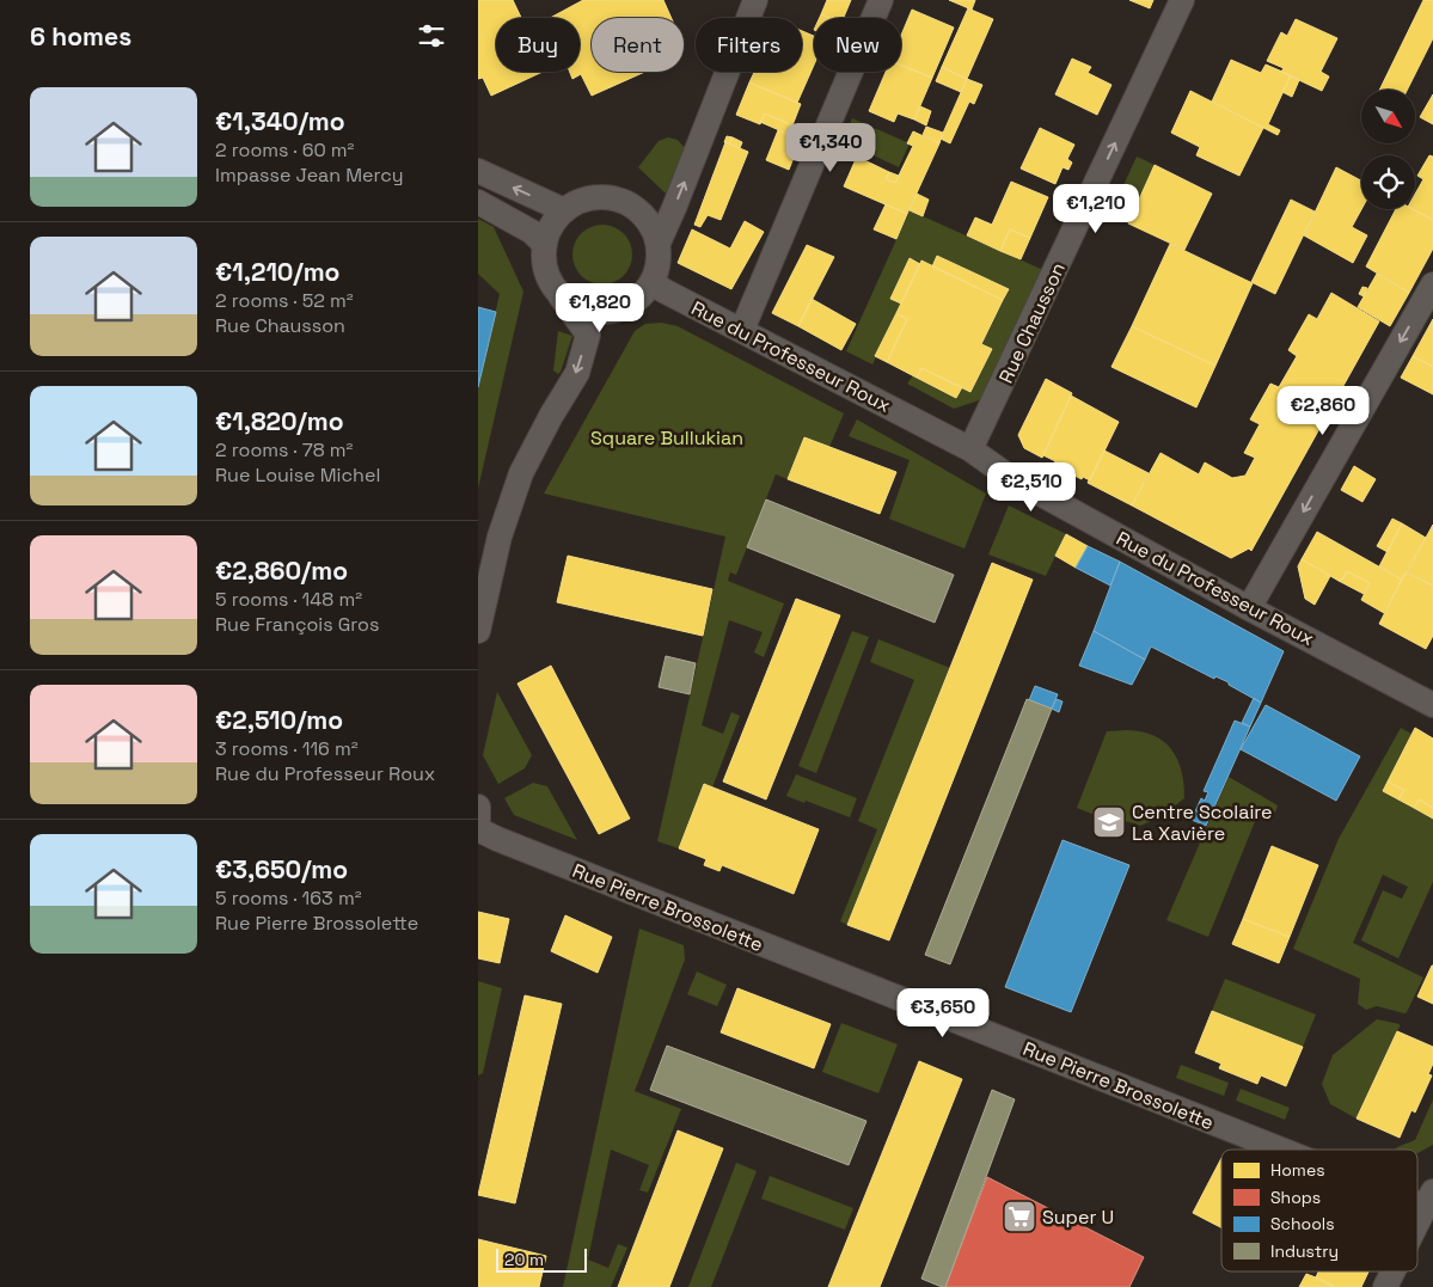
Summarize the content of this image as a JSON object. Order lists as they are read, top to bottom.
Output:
{
  "streets": {
    "street": ["Rue Chausson", "Rue du Professeur Roux", "Rue Pierre Brossolette"]
  },
  "crossings": [
    ["Rue Chausson", "Rue du Professeur Roux"]
  ],
  "one_way": ["Rue Chausson"],
  "parks": ["Square Bullukian"],
  "places": {
    "school or university": ["Centre Scolaire La Xavière"],
    "supermarket": ["Super U"]
  },
  "legend": [
    "Homes",
    "Shops",
    "Schools",
    "Industry"
  ],
  "scale_bar": "20 m",
  "north": "bottom right",
  "page": {
    "heading": "6 homes",
    "chip": [
      "Buy",
      "Rent",
      "Filters",
      "New"
    ],
    "list": [
      {
        "name": "€1,340/mo",
        "note": "2 rooms · 60 m² · Impasse Jean Mercy"
      },
      {
        "name": "€1,210/mo",
        "note": "2 rooms · 52 m² · Rue Chausson"
      },
      {
        "name": "€1,820/mo",
        "note": "2 rooms · 78 m² · Rue Louise Michel"
      },
      {
        "name": "€2,860/mo",
        "note": "5 rooms · 148 m² · Rue François Gros"
      },
      {
        "name": "€2,510/mo",
        "note": "3 rooms · 116 m² · Rue du Professeur Roux"
      },
      {
        "name": "€3,650/mo",
        "note": "5 rooms · 163 m² · Rue Pierre Brossolette"
      }
    ],
    "price": [
      "€1,340",
      "€1,210",
      "€1,820",
      "€2,860",
      "€2,510",
      "€3,650"
    ],
    "scale": "20 m"
  }
}
